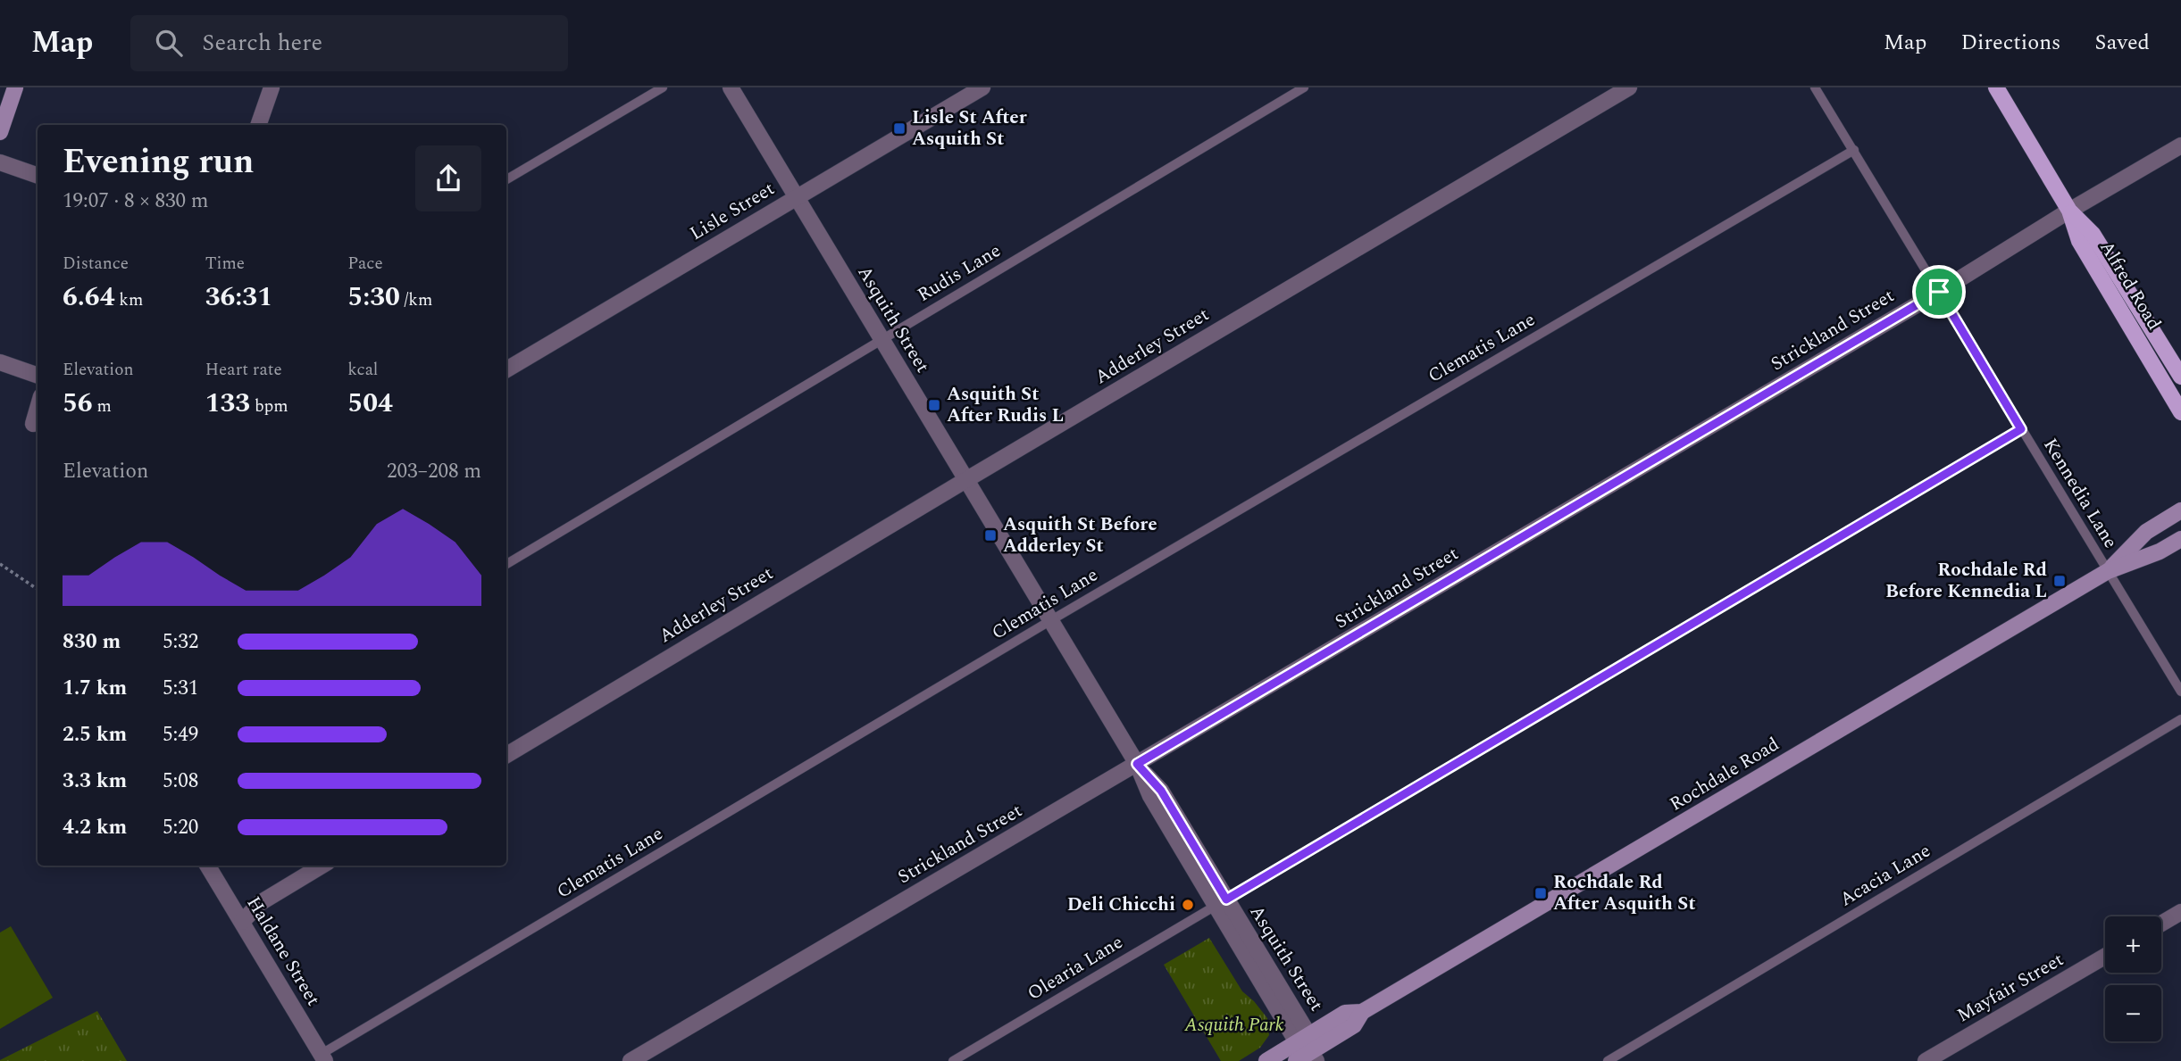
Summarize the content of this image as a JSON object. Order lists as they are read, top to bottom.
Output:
{
  "streets": {
    "main road": ["Alfred Road", "Rochdale Road"],
    "street": [
      "Lisle Street",
      "Asquith Street",
      "Strickland Street",
      "Adderley Street",
      "Haldane Street",
      "Mayfair Street"
    ],
    "lane": [
      "Rudis Lane",
      "Clematis Lane",
      "Kennedia Lane",
      "Acacia Lane",
      "Olearia Lane"
    ]
  },
  "crossings": [
    ["Lisle Street", "Asquith Street"],
    ["Rudis Lane", "Asquith Street"],
    ["Alfred Road", "Strickland Street"],
    ["Asquith Street", "Strickland Street"],
    ["Asquith Street", "Adderley Street"],
    ["Asquith Street", "Clematis Lane"],
    ["Asquith Street", "Rochdale Road"],
    ["Asquith Street", "Olearia Lane"],
    ["Strickland Street", "Kennedia Lane"],
    ["Clematis Lane", "Kennedia Lane"],
    ["Clematis Lane", "Haldane Street"],
    ["Kennedia Lane", "Rochdale Road"],
    ["Kennedia Lane", "Olearia Lane"]
  ],
  "parks": ["Asquith Park"],
  "places": {
    "transit": [
      "Lisle St After Asquith St",
      "Asquith St After Rudis L",
      "Asquith St Before Adderley St",
      "Rochdale Rd Before Kennedia L",
      "Rochdale Rd After Asquith St"
    ],
    "other": ["Deli Chicchi"]
  },
  "page": {
    "header": "Map",
    "search": "Search here",
    "nav": ["Map", "Directions", "Saved"],
    "heading": ["Evening run", "19:07 · 8 × 830 m"],
    "stats": [
      ["Distance", "6.64 km"],
      ["Time", "36:31"],
      ["Pace", "5:30 /km"],
      ["Elevation", "56 m"],
      ["Heart rate", "133 bpm"],
      ["kcal", "504"]
    ],
    "chart": ["Elevation", "203–208 m"],
    "list": [
      {
        "name": "830 m",
        "note": "5:32"
      },
      {
        "name": "1.7 km",
        "note": "5:31"
      },
      {
        "name": "2.5 km",
        "note": "5:49"
      },
      {
        "name": "3.3 km",
        "note": "5:08"
      },
      {
        "name": "4.2 km",
        "note": "5:20"
      }
    ],
    "map_buttons": ["+", "−"]
  }
}
